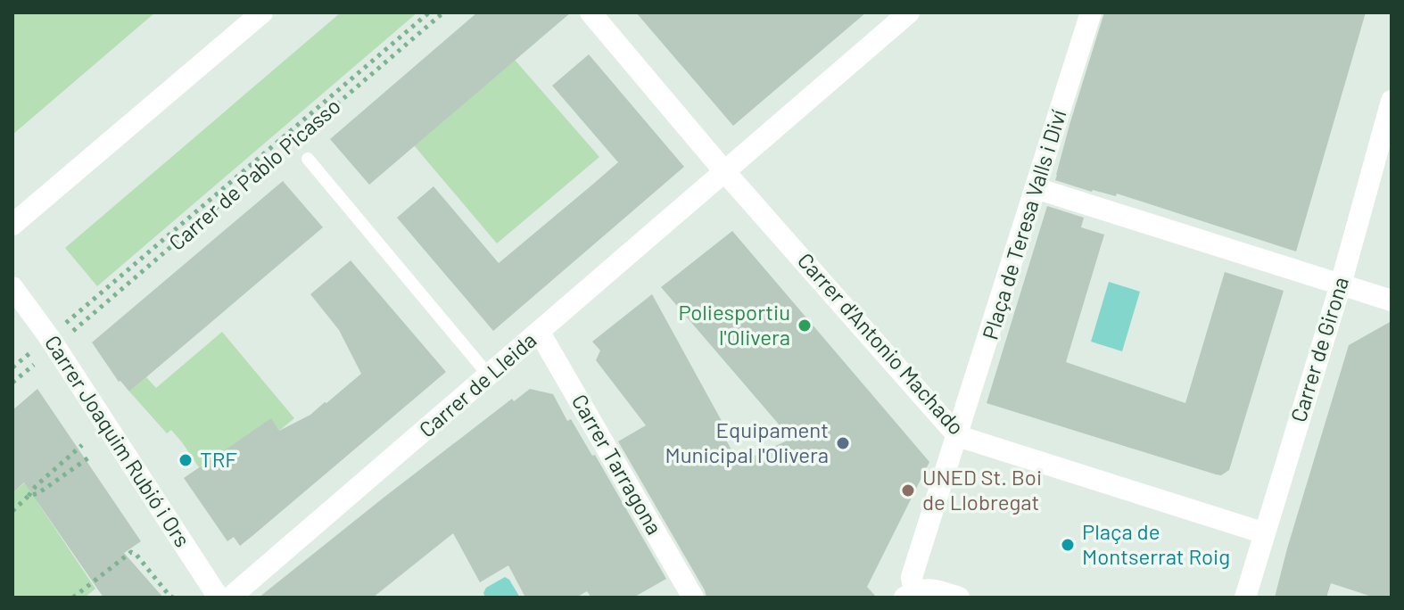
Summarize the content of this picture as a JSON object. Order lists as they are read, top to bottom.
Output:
{
  "streets": {
    "street": [
      "Plaça de Teresa Valls i Diví",
      "Carrer d'Antonio Machado",
      "Carrer de Girona",
      "Carrer de Lleida",
      "Carrer Joaquim Rubió i Ors",
      "Carrer Tarragona"
    ],
    "path": ["Carrer de Pablo Picasso"]
  },
  "crossings": [
    ["Plaça de Teresa Valls i Diví", "Carrer d'Antonio Machado"],
    ["Carrer d'Antonio Machado", "Carrer de Girona"],
    ["Carrer d'Antonio Machado", "Carrer de Lleida"],
    ["Carrer de Lleida", "Carrer Tarragona"]
  ],
  "places": [
    "Poliesportiu l'Olivera",
    "Equipament Municipal l'Olivera",
    "TRF",
    "UNED St. Boi de Llobregat",
    "Plaça de Montserrat Roig"
  ]
}
